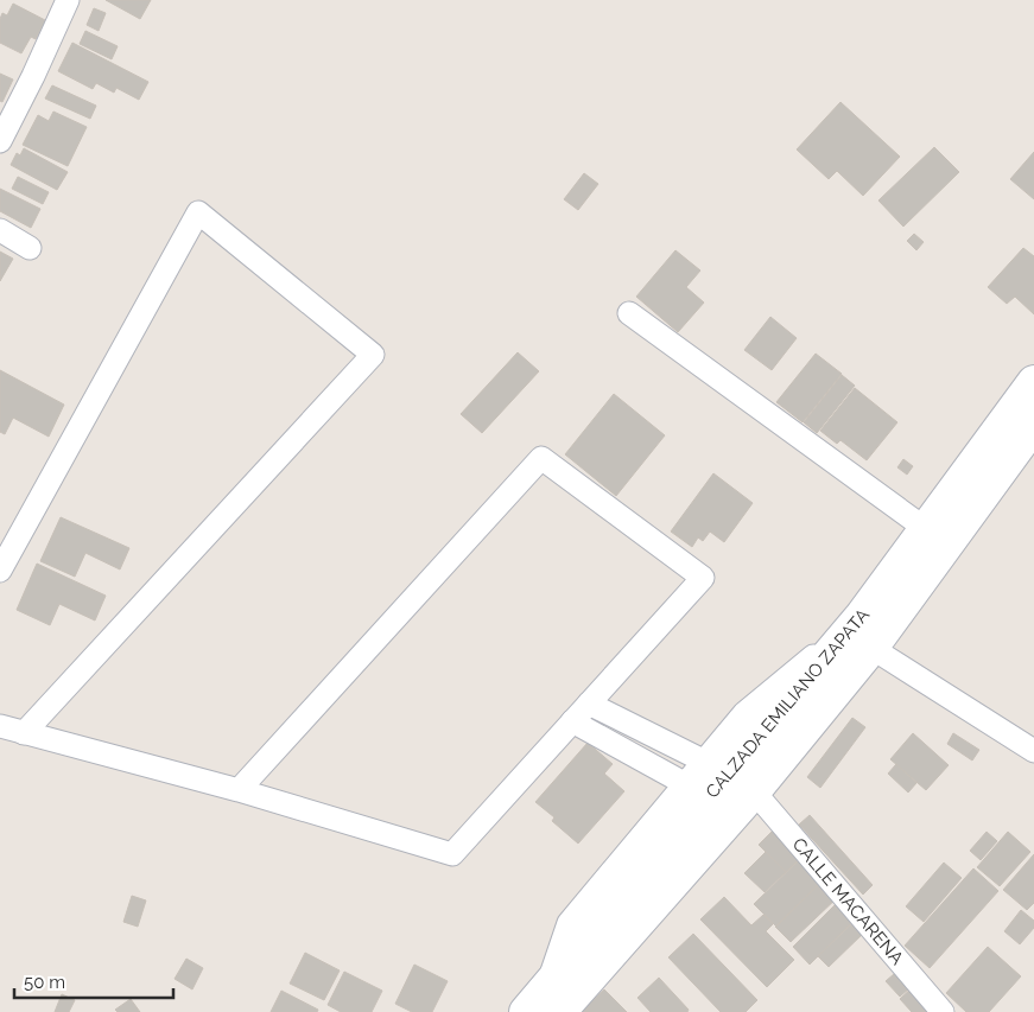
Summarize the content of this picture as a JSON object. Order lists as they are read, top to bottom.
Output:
{
  "streets": {
    "main road": ["CALZADA EMILIANO ZAPATA"],
    "street": ["CALLE MACARENA"]
  },
  "crossings": [
    ["CALZADA EMILIANO ZAPATA", "CALLE MACARENA"]
  ],
  "scale_bar": "50 m"
}
